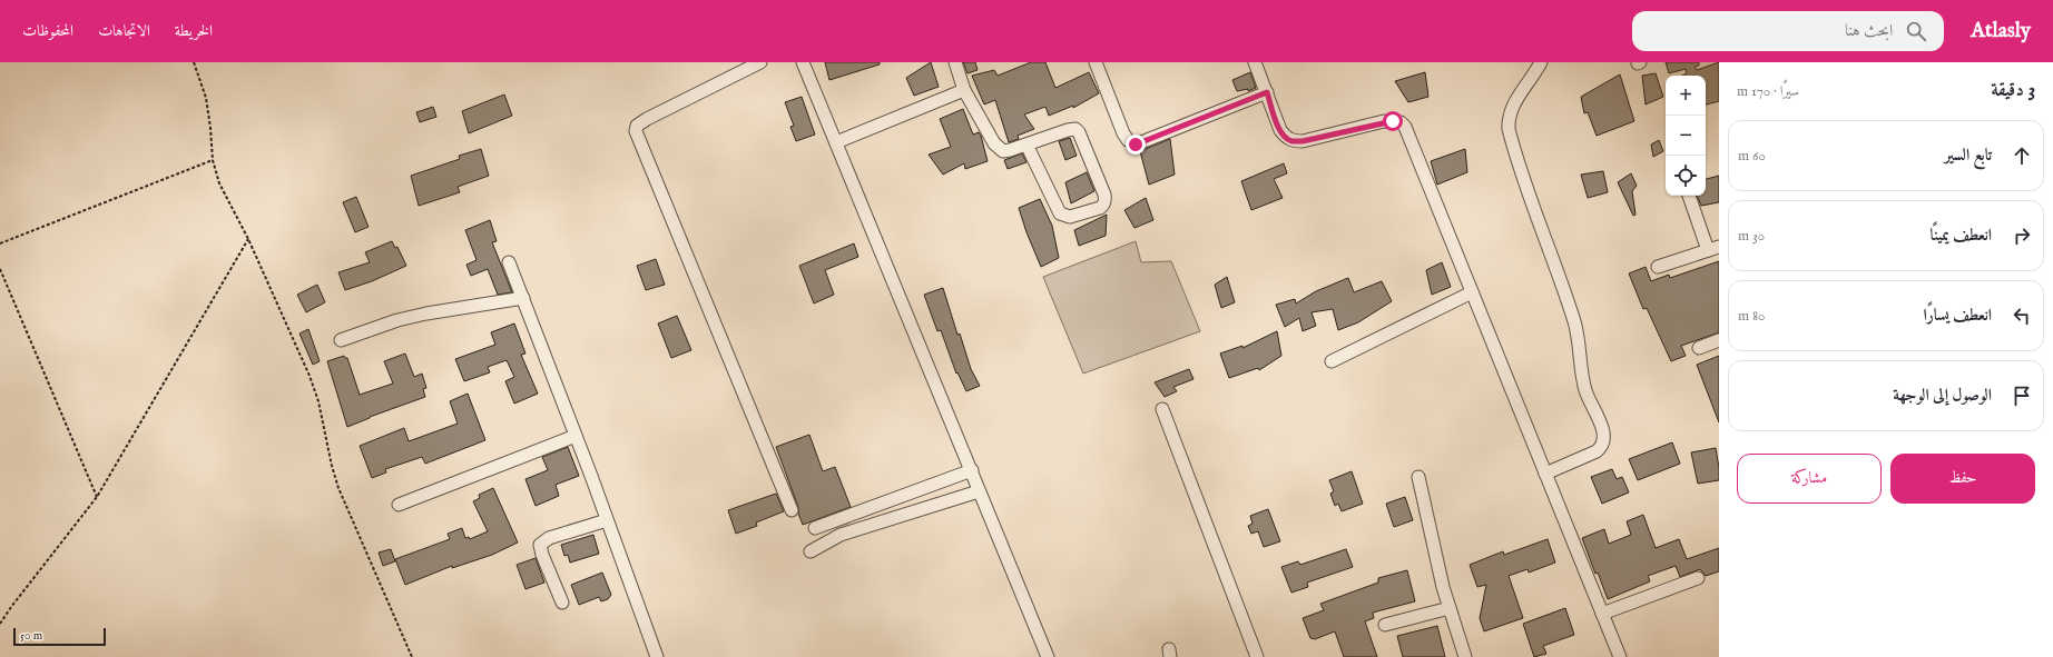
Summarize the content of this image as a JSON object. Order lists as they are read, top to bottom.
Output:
{
  "scale_bar": "50 m",
  "page": {
    "header": "Atlasly",
    "search": "ابحث هنا",
    "nav": ["الخريطة", "الاتجاهات", "المحفوظات"],
    "heading": ["3 دقيقة", "سيرًا · 170 m"],
    "map_buttons": ["+", "−"],
    "list": [
      ["تابع السير", "60 m"],
      ["انعطف يمينًا", "30 m"],
      ["انعطف يسارًا", "80 m"],
      "الوصول إلى الوجهة"
    ],
    "buttons": ["حفظ", "مشاركة"],
    "scale": "50 m"
  }
}
